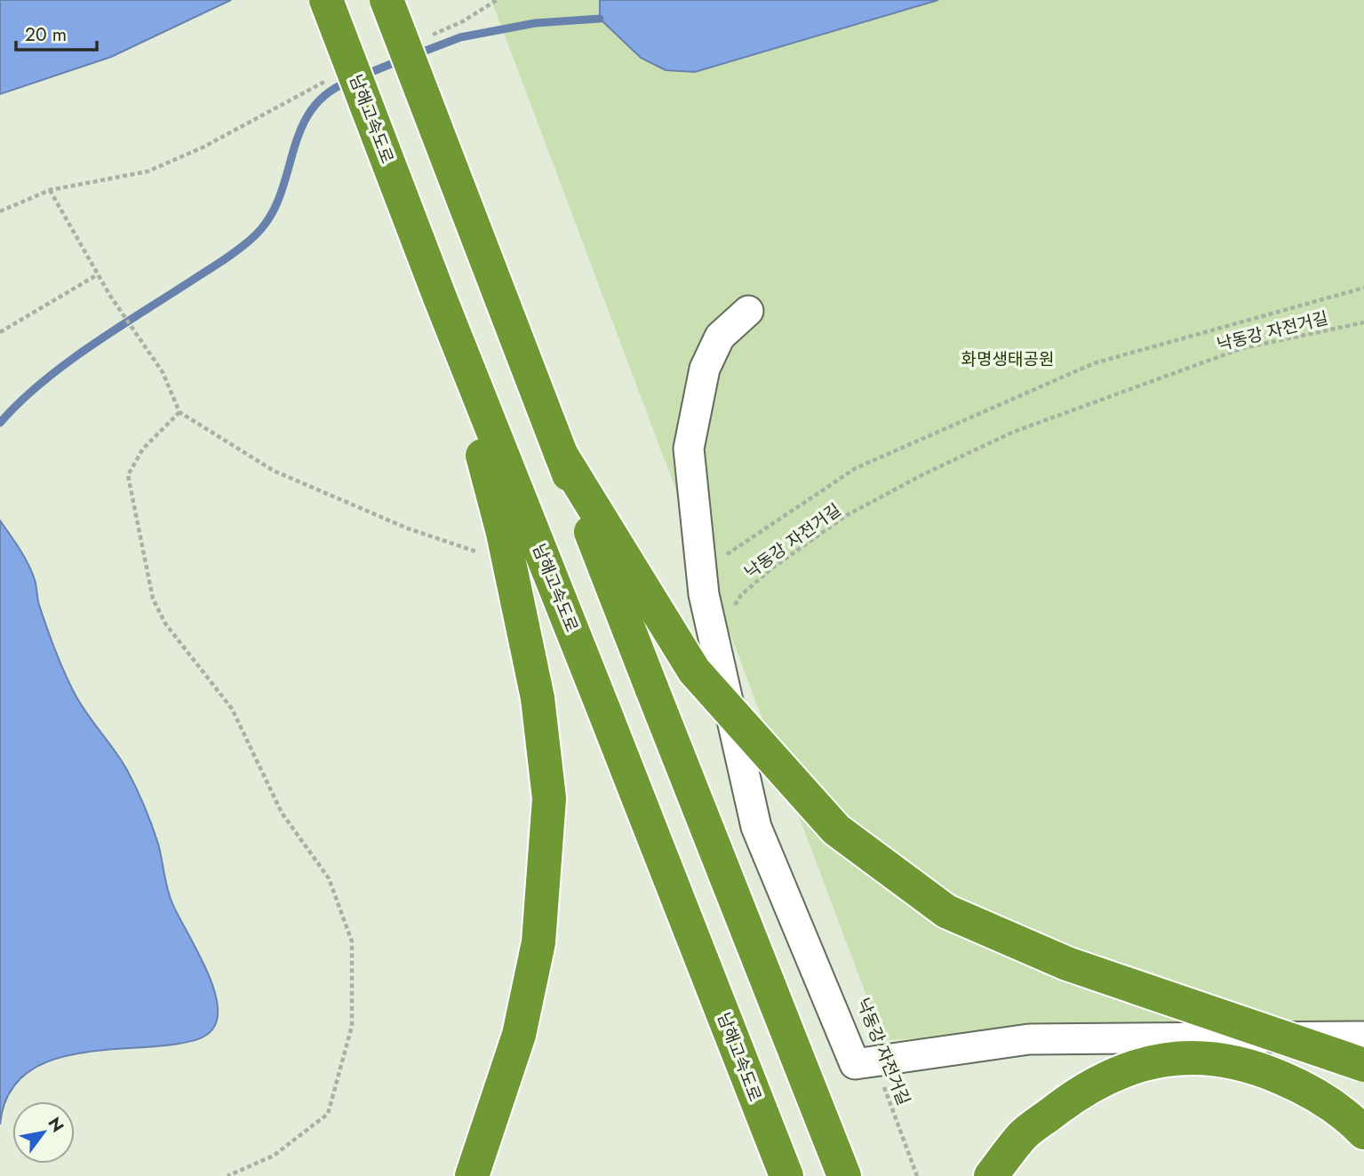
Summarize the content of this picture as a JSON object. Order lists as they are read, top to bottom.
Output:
{
  "streets": {
    "highway": ["남해고속도로"],
    "path": ["낙동강 자전거길"]
  },
  "parks": ["화명생태공원"],
  "scale_bar": "20 m",
  "north": "top right"
}
